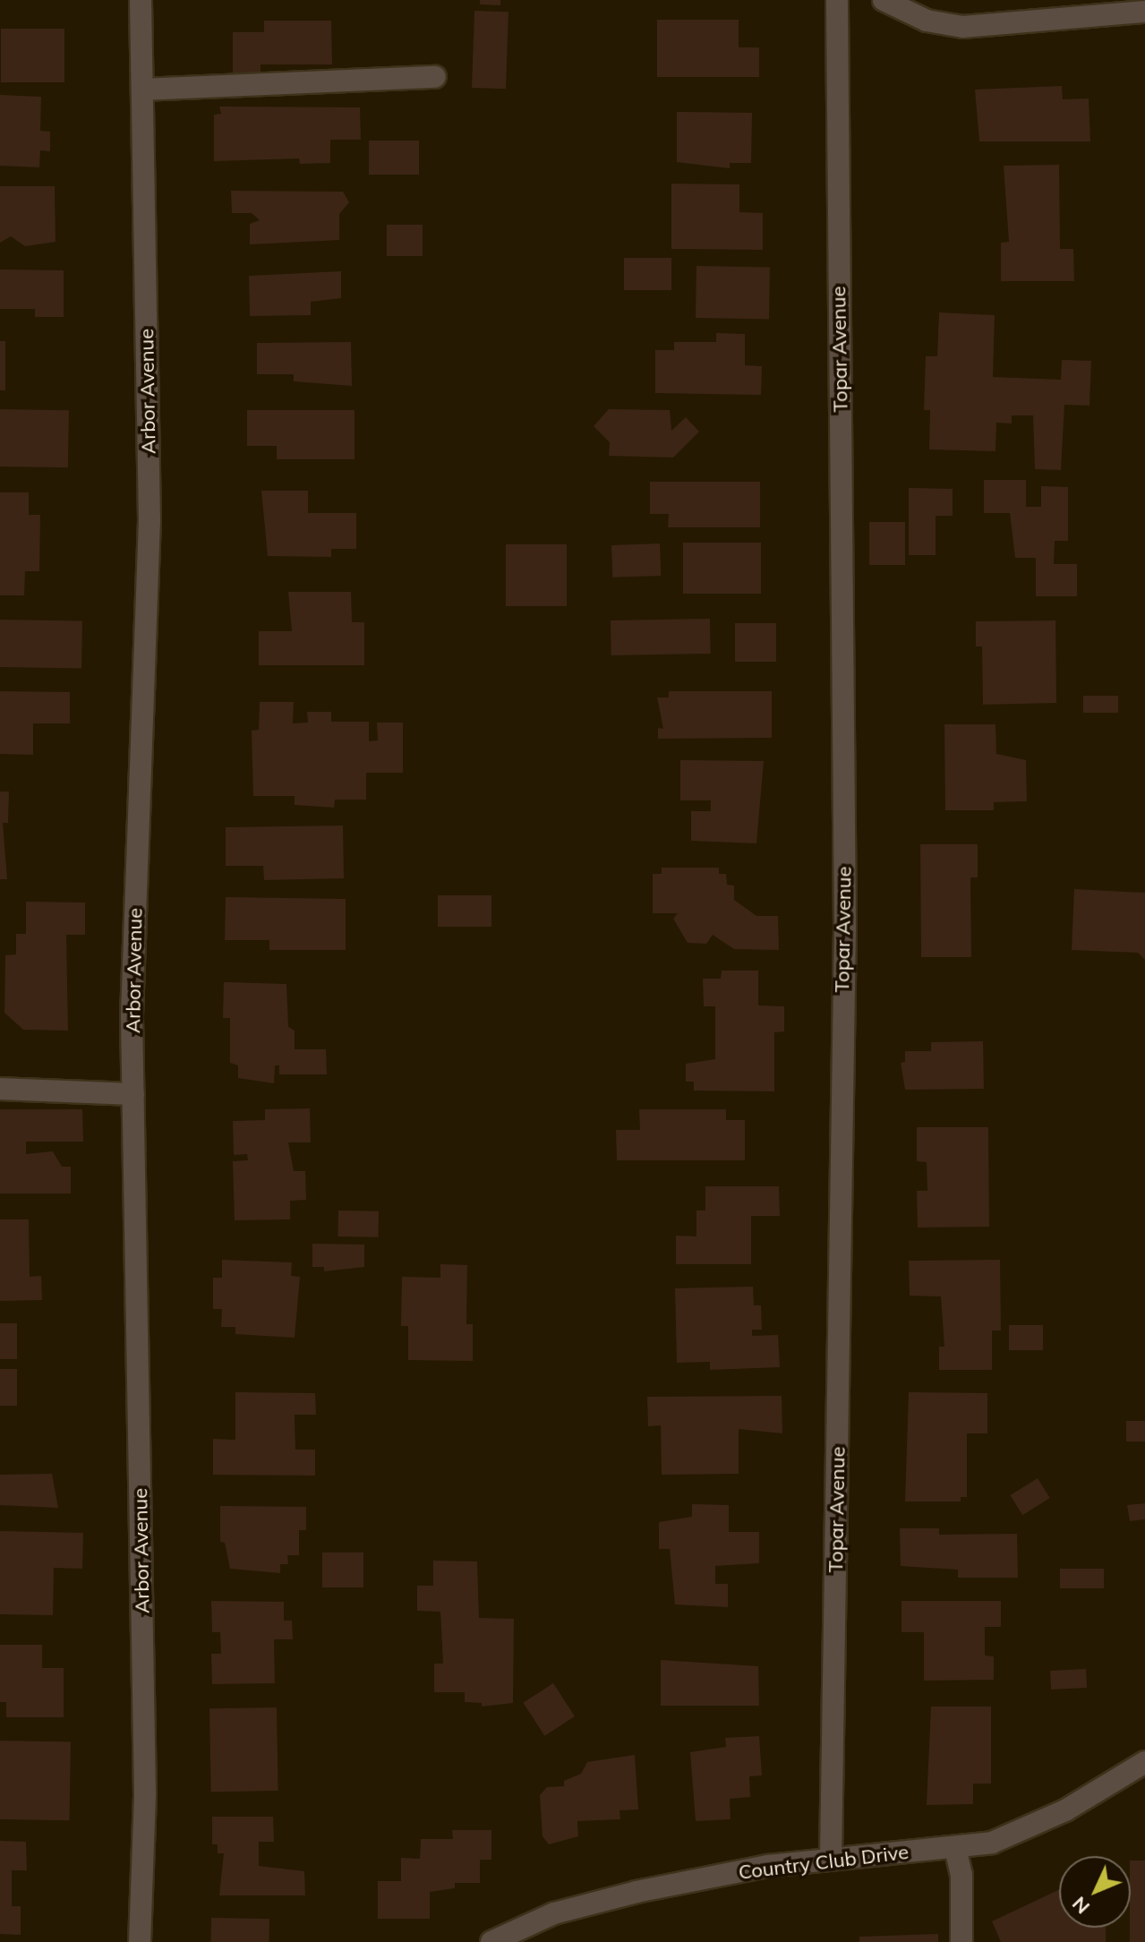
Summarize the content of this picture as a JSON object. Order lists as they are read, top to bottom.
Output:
{
  "streets": {
    "street": ["Topar Avenue", "Arbor Avenue", "Country Club Drive"]
  },
  "crossings": [
    ["Topar Avenue", "Country Club Drive"]
  ],
  "north": "bottom left"
}
